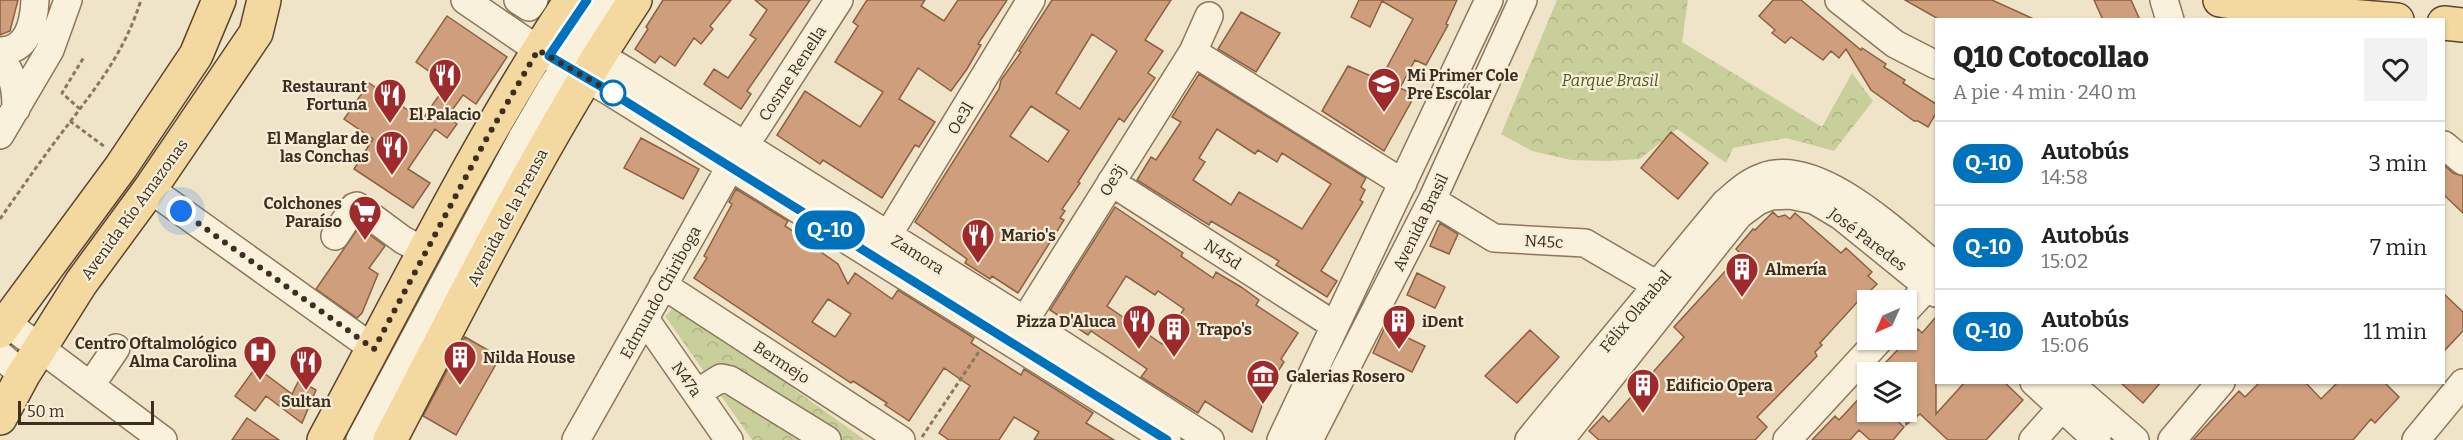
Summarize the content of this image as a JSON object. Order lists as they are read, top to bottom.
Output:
{
  "streets": {
    "main road": ["Avenida Río Amazonas", "Avenida de la Prensa"],
    "street": [
      "Cosme Renella",
      "Oe3l",
      "Oe3j",
      "Avenida Brasil",
      "José Paredes",
      "N45c",
      "Zamora",
      "N45d",
      "Edmundo Chiriboga",
      "Félix Olarabal",
      "Bermejo",
      "N47a"
    ]
  },
  "crossings": [
    ["Cosme Renella", "Zamora"],
    ["Cosme Renella", "Edmundo Chiriboga"],
    ["Oe3l", "Zamora"],
    ["Oe3j", "Zamora"],
    ["Oe3j", "N45d"],
    ["Avenida de la Prensa", "Zamora"],
    ["Avenida Brasil", "N45c"],
    ["Avenida Brasil", "N45d"],
    ["José Paredes", "Félix Olarabal"],
    ["N45c", "Félix Olarabal"],
    ["Zamora", "Edmundo Chiriboga"],
    ["Edmundo Chiriboga", "Bermejo"],
    ["Edmundo Chiriboga", "N47a"]
  ],
  "parks": ["Parque Brasil"],
  "places": {
    "restaurant": [
      "El Palacio",
      "Restaurant Fortuna",
      "El Manglar de las Conchas",
      "Mario's",
      "Pizza D'Aluca",
      "Sultan"
    ],
    "school or university": ["Mi Primer Cole Pre Escolar"],
    "supermarket": ["Colchones Paraíso"],
    "building": [
      "Almería",
      "iDent",
      "Trapo's",
      "Nilda House",
      "Edificio Opera"
    ],
    "hospital": ["Centro Oftalmológico Alma Carolina"],
    "museum": ["Galerias Rosero"]
  },
  "lines": ["bus line Q-10"],
  "scale_bar": "50 m",
  "north": "bottom left",
  "page": {
    "on_map": "Q-10",
    "heading": ["Q10 Cotocollao", "A pie · 4 min · 240 m"],
    "list": [
      {
        "mark": "Q-10",
        "name": "Autobús",
        "note": "14:58",
        "value": "3 min"
      },
      {
        "mark": "Q-10",
        "name": "Autobús",
        "note": "15:02",
        "value": "7 min"
      },
      {
        "mark": "Q-10",
        "name": "Autobús",
        "note": "15:06",
        "value": "11 min"
      }
    ],
    "scale": "50 m"
  }
}
